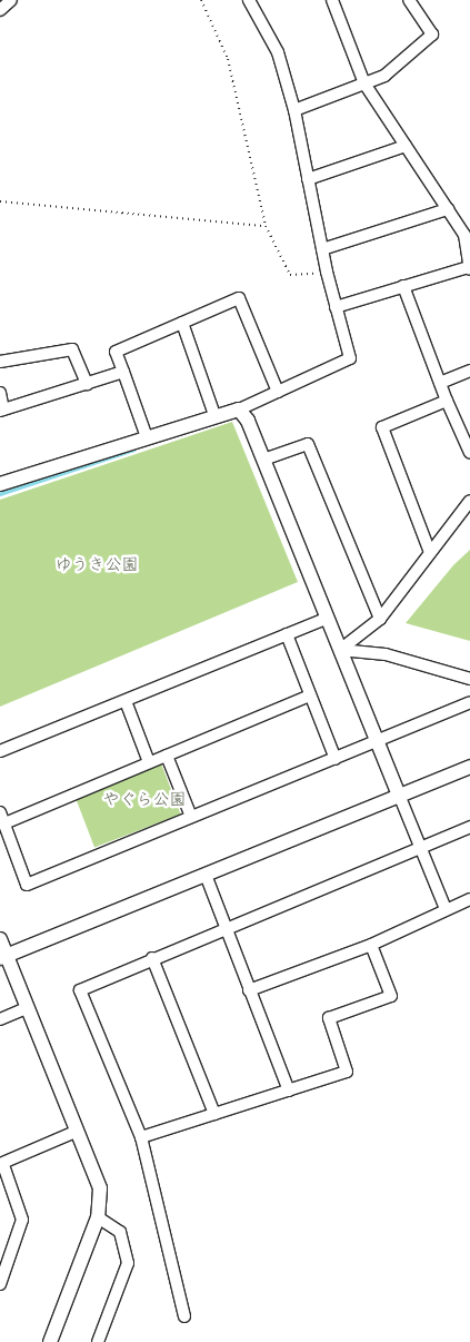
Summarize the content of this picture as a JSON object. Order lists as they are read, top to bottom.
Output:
{
  "parks": ["ゆうき公園", "やぐら公園"]
}
